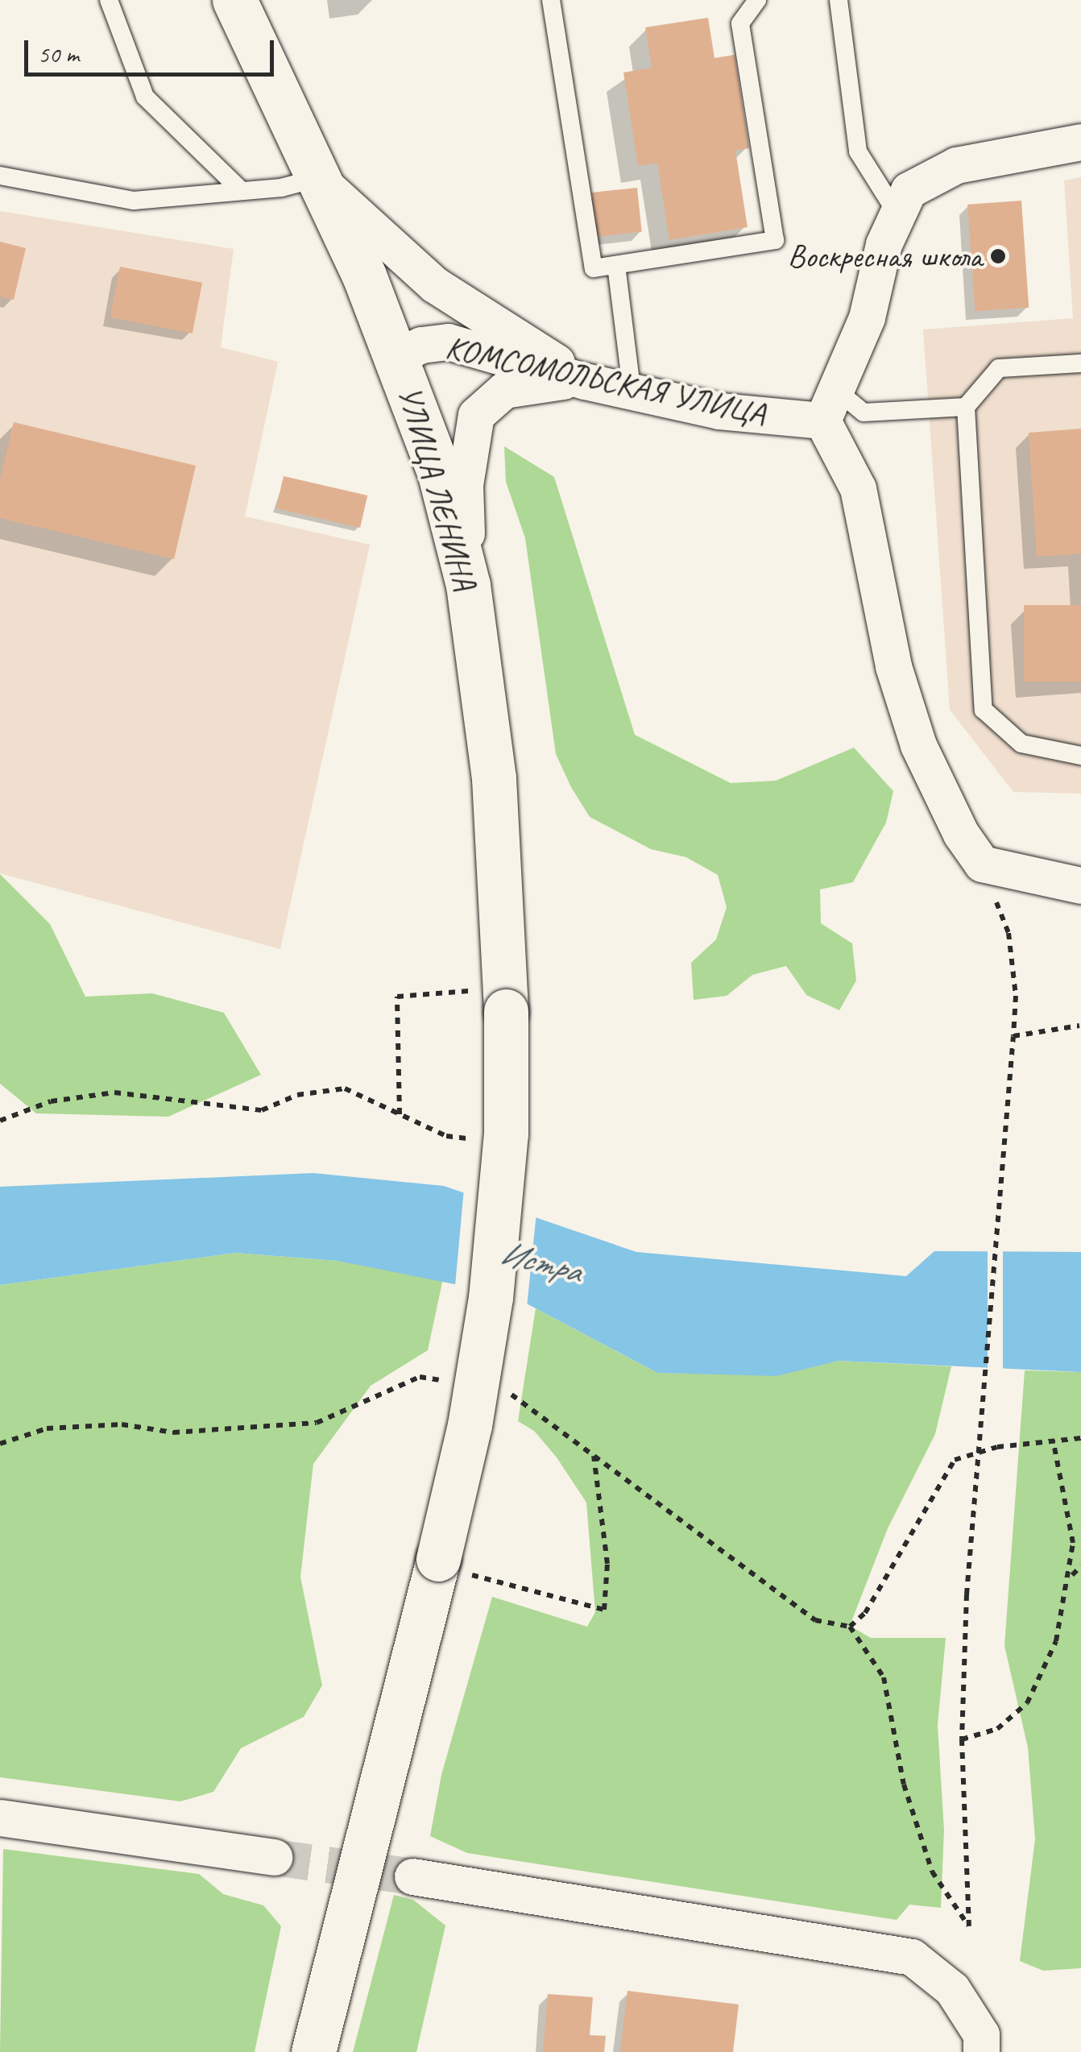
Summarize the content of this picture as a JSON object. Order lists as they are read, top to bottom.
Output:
{
  "streets": {
    "main road": ["УЛИЦА ЛЕНИНА"],
    "street": ["КОМСОМОЛЬСКАЯ УЛИЦА"]
  },
  "crossings": [
    ["КОМСОМОЛЬСКАЯ УЛИЦА", "УЛИЦА ЛЕНИНА"]
  ],
  "water": ["Истра"],
  "places": ["Воскресная школа"],
  "scale_bar": "50 m"
}
